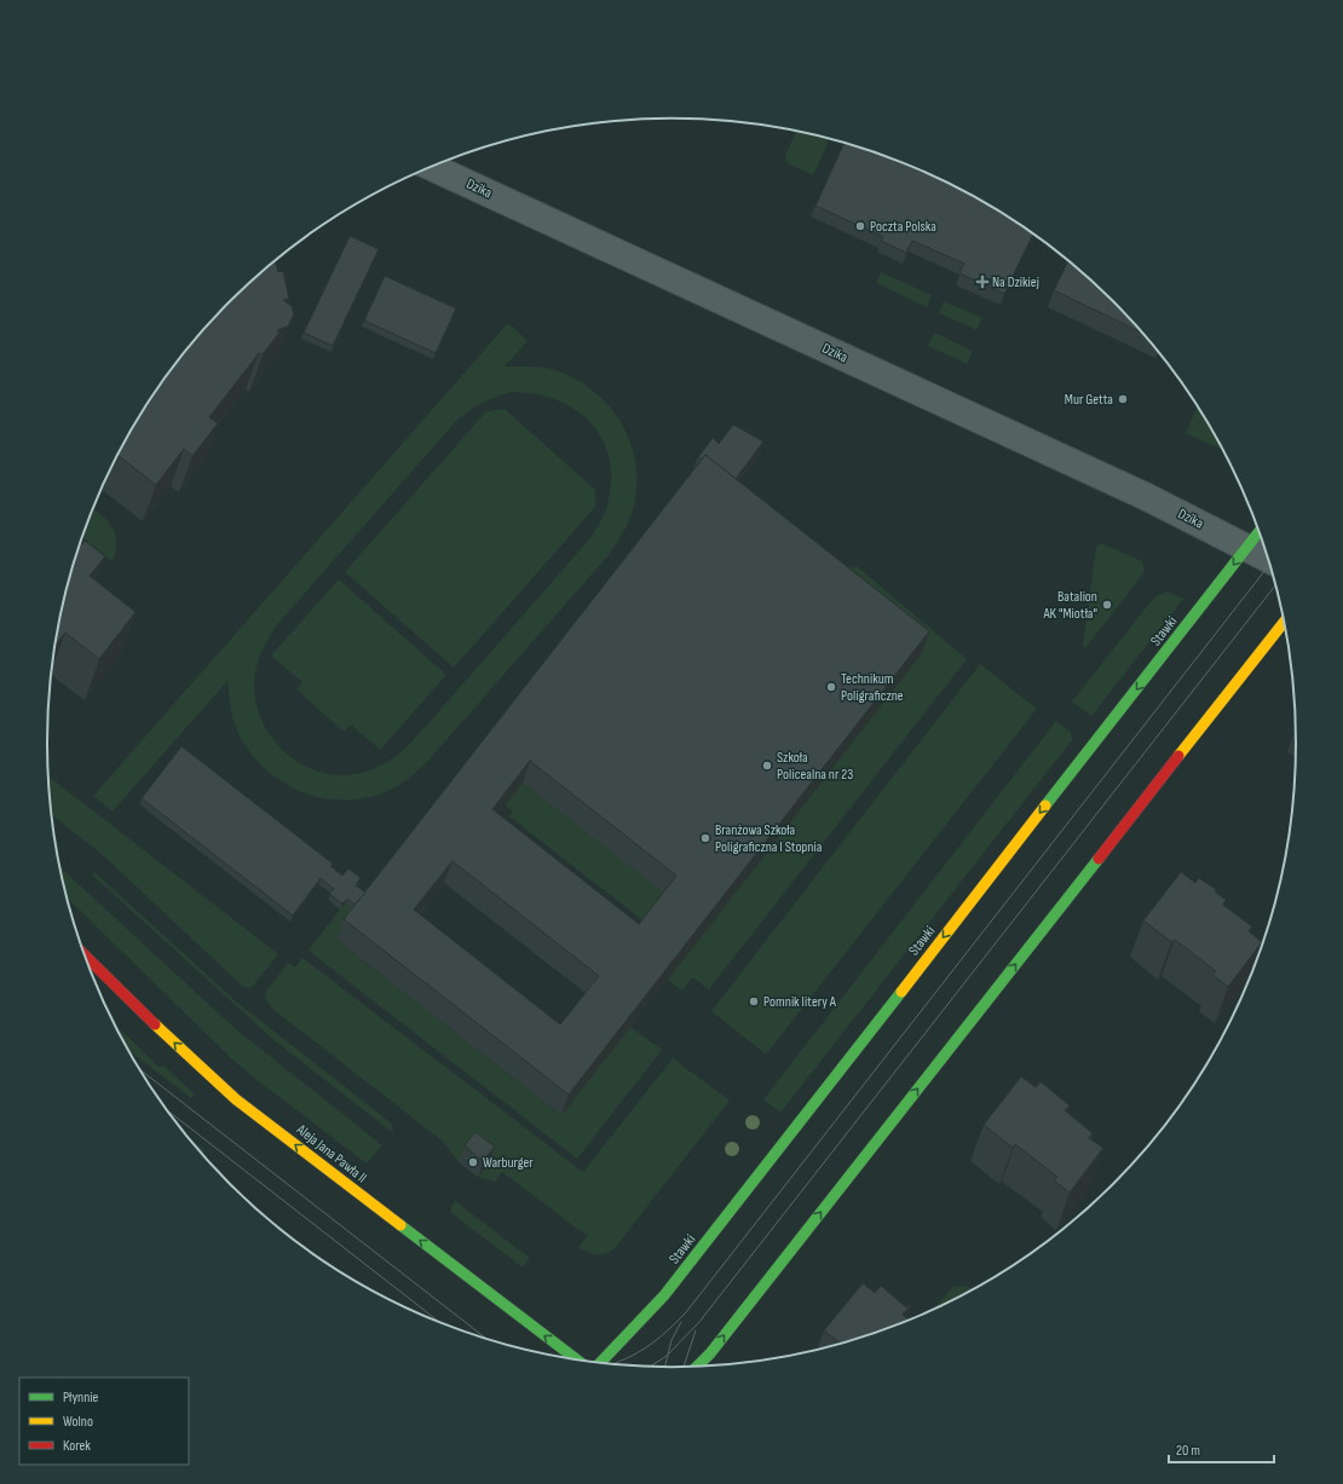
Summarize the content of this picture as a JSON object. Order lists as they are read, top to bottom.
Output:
{
  "streets": {
    "street": ["Dzika", "Stawki", "Aleja Jana Pawła II"]
  },
  "crossings": [
    ["Dzika", "Stawki"]
  ],
  "one_way": ["Aleja Jana Pawła II"],
  "places": {
    "other": [
      "Poczta Polska",
      "Mur Getta",
      "Batalion AK \"Miotła\"",
      "Technikum Poligraficzne",
      "Szkoła Policealna nr 23",
      "Branżowa Szkoła Poligraficzna I Stopnia",
      "Pomnik litery A",
      "Warburger"
    ],
    "health": ["Na Dzikiej"]
  },
  "legend": ["Płynnie", "Wolno", "Korek"],
  "scale_bar": "20 m"
}
